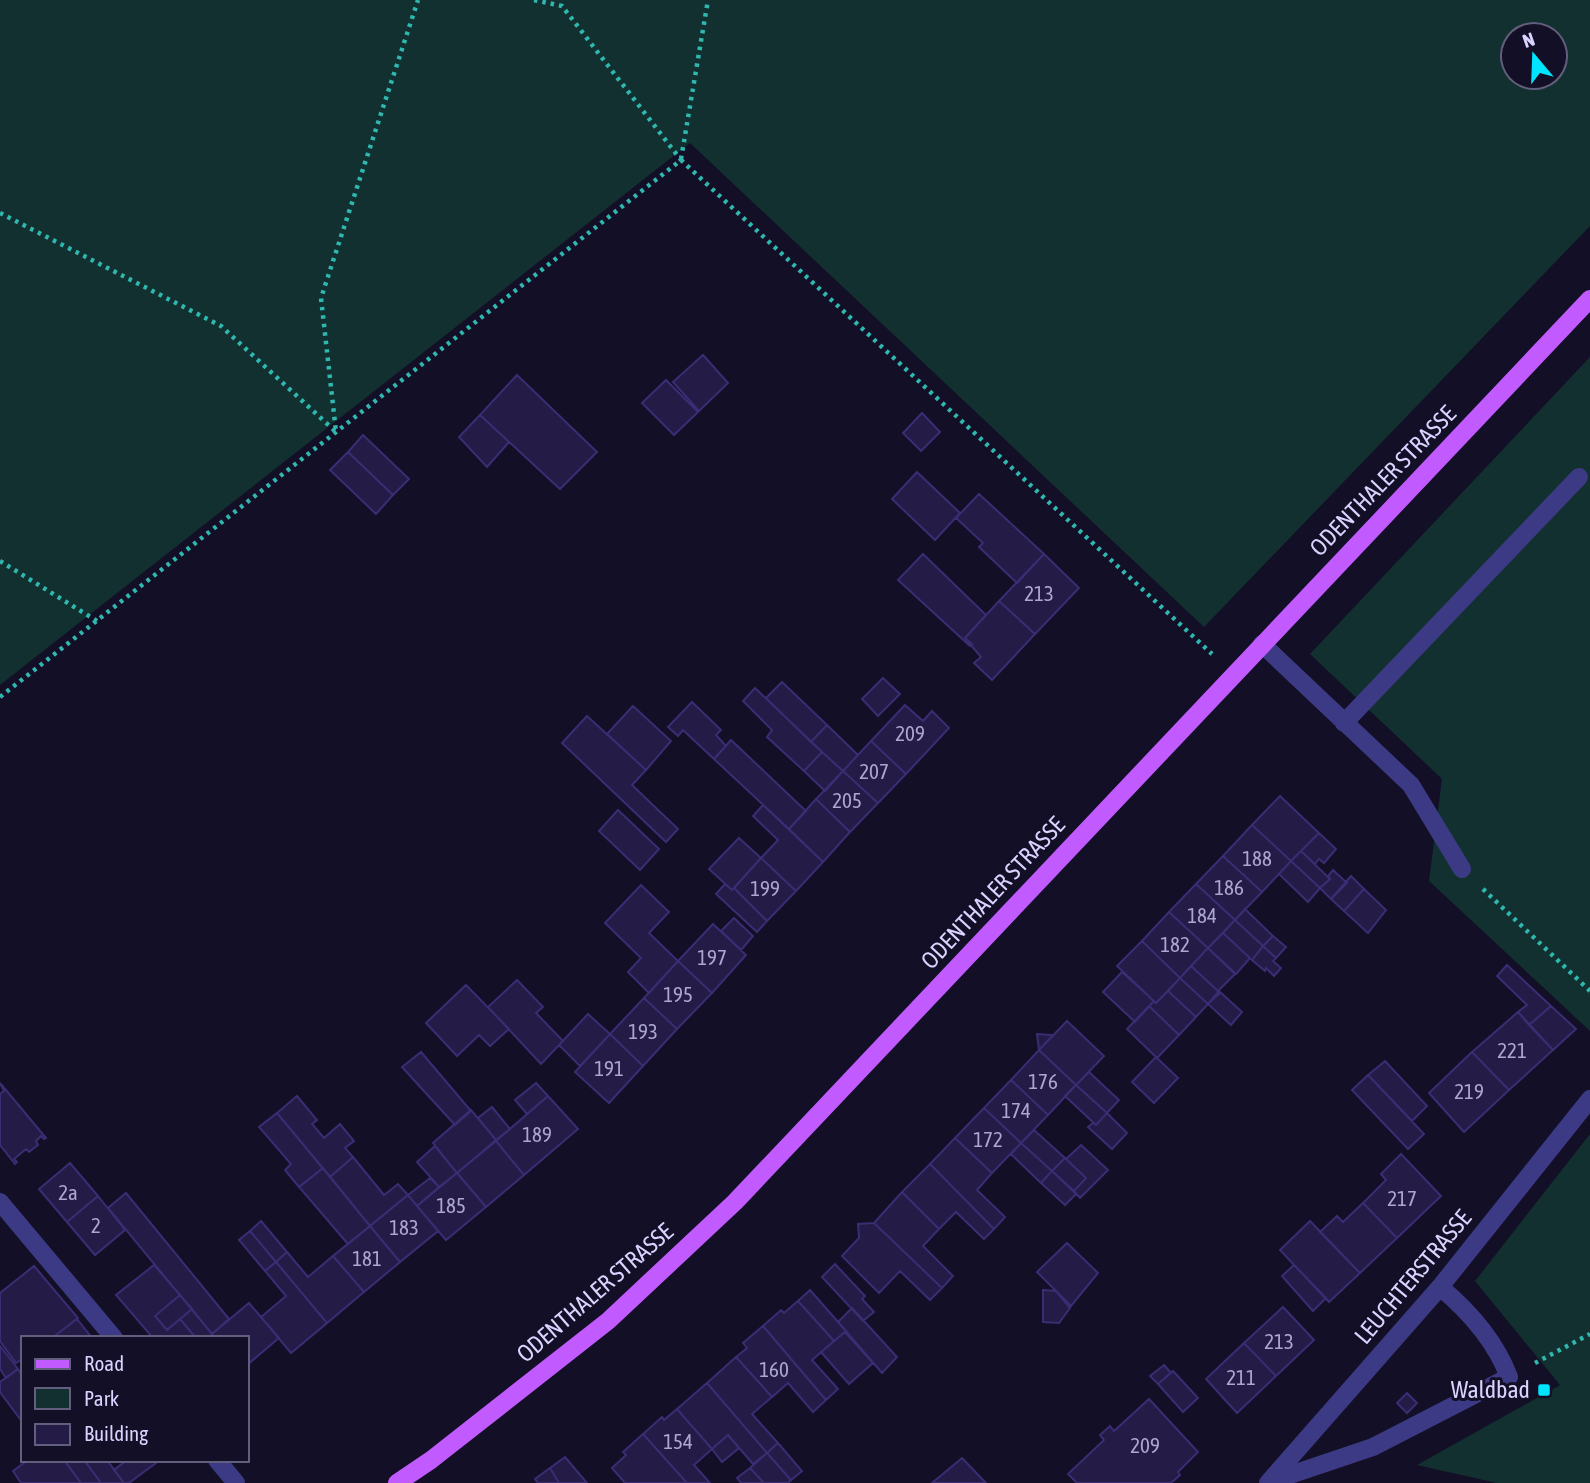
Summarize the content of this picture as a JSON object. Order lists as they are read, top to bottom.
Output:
{
  "streets": {
    "main road": ["ODENTHALER STRASSE"],
    "street": ["LEUCHTERSTRASSE"]
  },
  "places": {
    "transit": ["Waldbad"]
  },
  "house_numbers": [
    "213",
    "209",
    "207",
    "205",
    "188",
    "186",
    "199",
    "184",
    "182",
    "197",
    "195",
    "193",
    "221",
    "191",
    "176",
    "219",
    "174",
    "189",
    "172",
    "2a",
    "217",
    "185",
    "2",
    "183",
    "181",
    "213",
    "160",
    "211",
    "154",
    "209"
  ],
  "legend": ["Road", "Park", "Building"],
  "north": "top"
}
